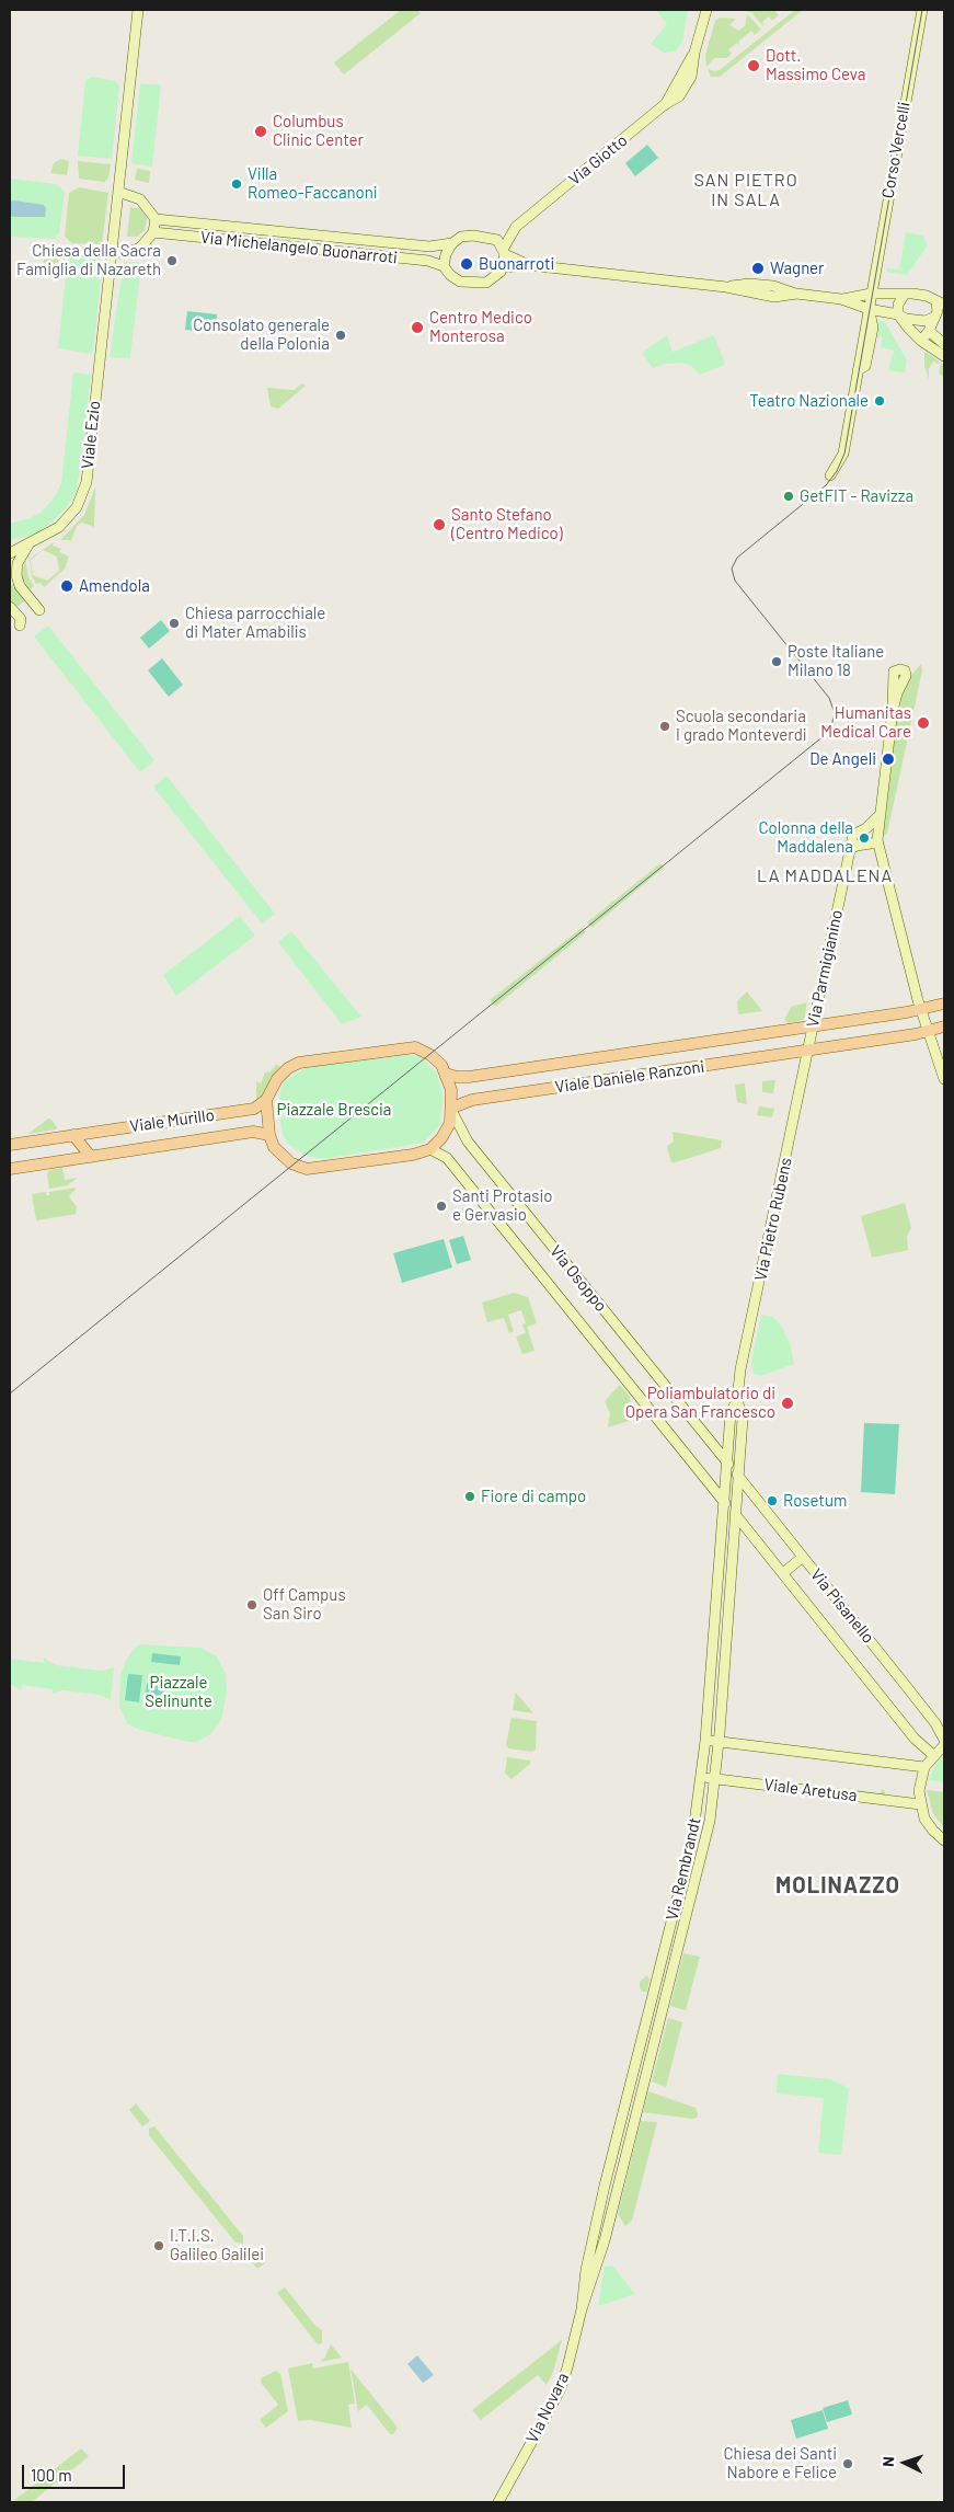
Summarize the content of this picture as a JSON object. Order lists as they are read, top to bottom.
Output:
{
  "streets": {
    "main road": ["Viale Daniele Ranzoni", "Viale Murillo"],
    "street": [
      "Corso Vercelli",
      "Via Giotto",
      "Via Michelangelo Buonarroti",
      "Viale Ezio",
      "Via Parmigianino",
      "Via Pietro Rubens",
      "Via Osoppo",
      "Via Pisanello",
      "Viale Aretusa",
      "Via Rembrandt",
      "Via Novara"
    ]
  },
  "crossings": [
    ["Via Parmigianino", "Viale Daniele Ranzoni"],
    ["Via Parmigianino", "Via Pietro Rubens"],
    ["Viale Daniele Ranzoni", "Viale Murillo"],
    ["Viale Daniele Ranzoni", "Via Pietro Rubens"],
    ["Viale Daniele Ranzoni", "Via Osoppo"],
    ["Viale Murillo", "Via Osoppo"],
    ["Via Pietro Rubens", "Via Rembrandt"],
    ["Via Osoppo", "Via Pisanello"],
    ["Via Osoppo", "Via Rembrandt"],
    ["Via Pisanello", "Via Rembrandt"],
    ["Viale Aretusa", "Via Rembrandt"],
    ["Via Rembrandt", "Via Novara"]
  ],
  "districts": ["SAN PIETRO IN SALA", "LA MADDALENA", "MOLINAZZO"],
  "parks": ["Piazzale Brescia", "Piazzale Selinunte"],
  "places": [
    "Dott. Massimo Ceva",
    "Columbus Clinic Center",
    "Villa Romeo-Faccanoni",
    "Chiesa della Sacra Famiglia di Nazareth",
    "Buonarroti",
    "Wagner",
    "Centro Medico Monterosa",
    "Consolato generale della Polonia",
    "Teatro Nazionale",
    "GetFIT - Ravizza",
    "Santo Stefano (Centro Medico)",
    "Amendola",
    "Chiesa parrocchiale di Mater Amabilis",
    "Poste Italiane Milano 18",
    "Humanitas Medical Care",
    "Scuola secondaria I grado Monteverdi",
    "De Angeli",
    "Colonna della Maddalena",
    "Santi Protasio e Gervasio",
    "Poliambulatorio di Opera San Francesco",
    "Fiore di campo",
    "Rosetum",
    "Off Campus San Siro",
    "I.T.I.S. Galileo Galilei",
    "Chiesa dei Santi Nabore e Felice"
  ],
  "scale_bar": "100 m",
  "north": "left"
}
